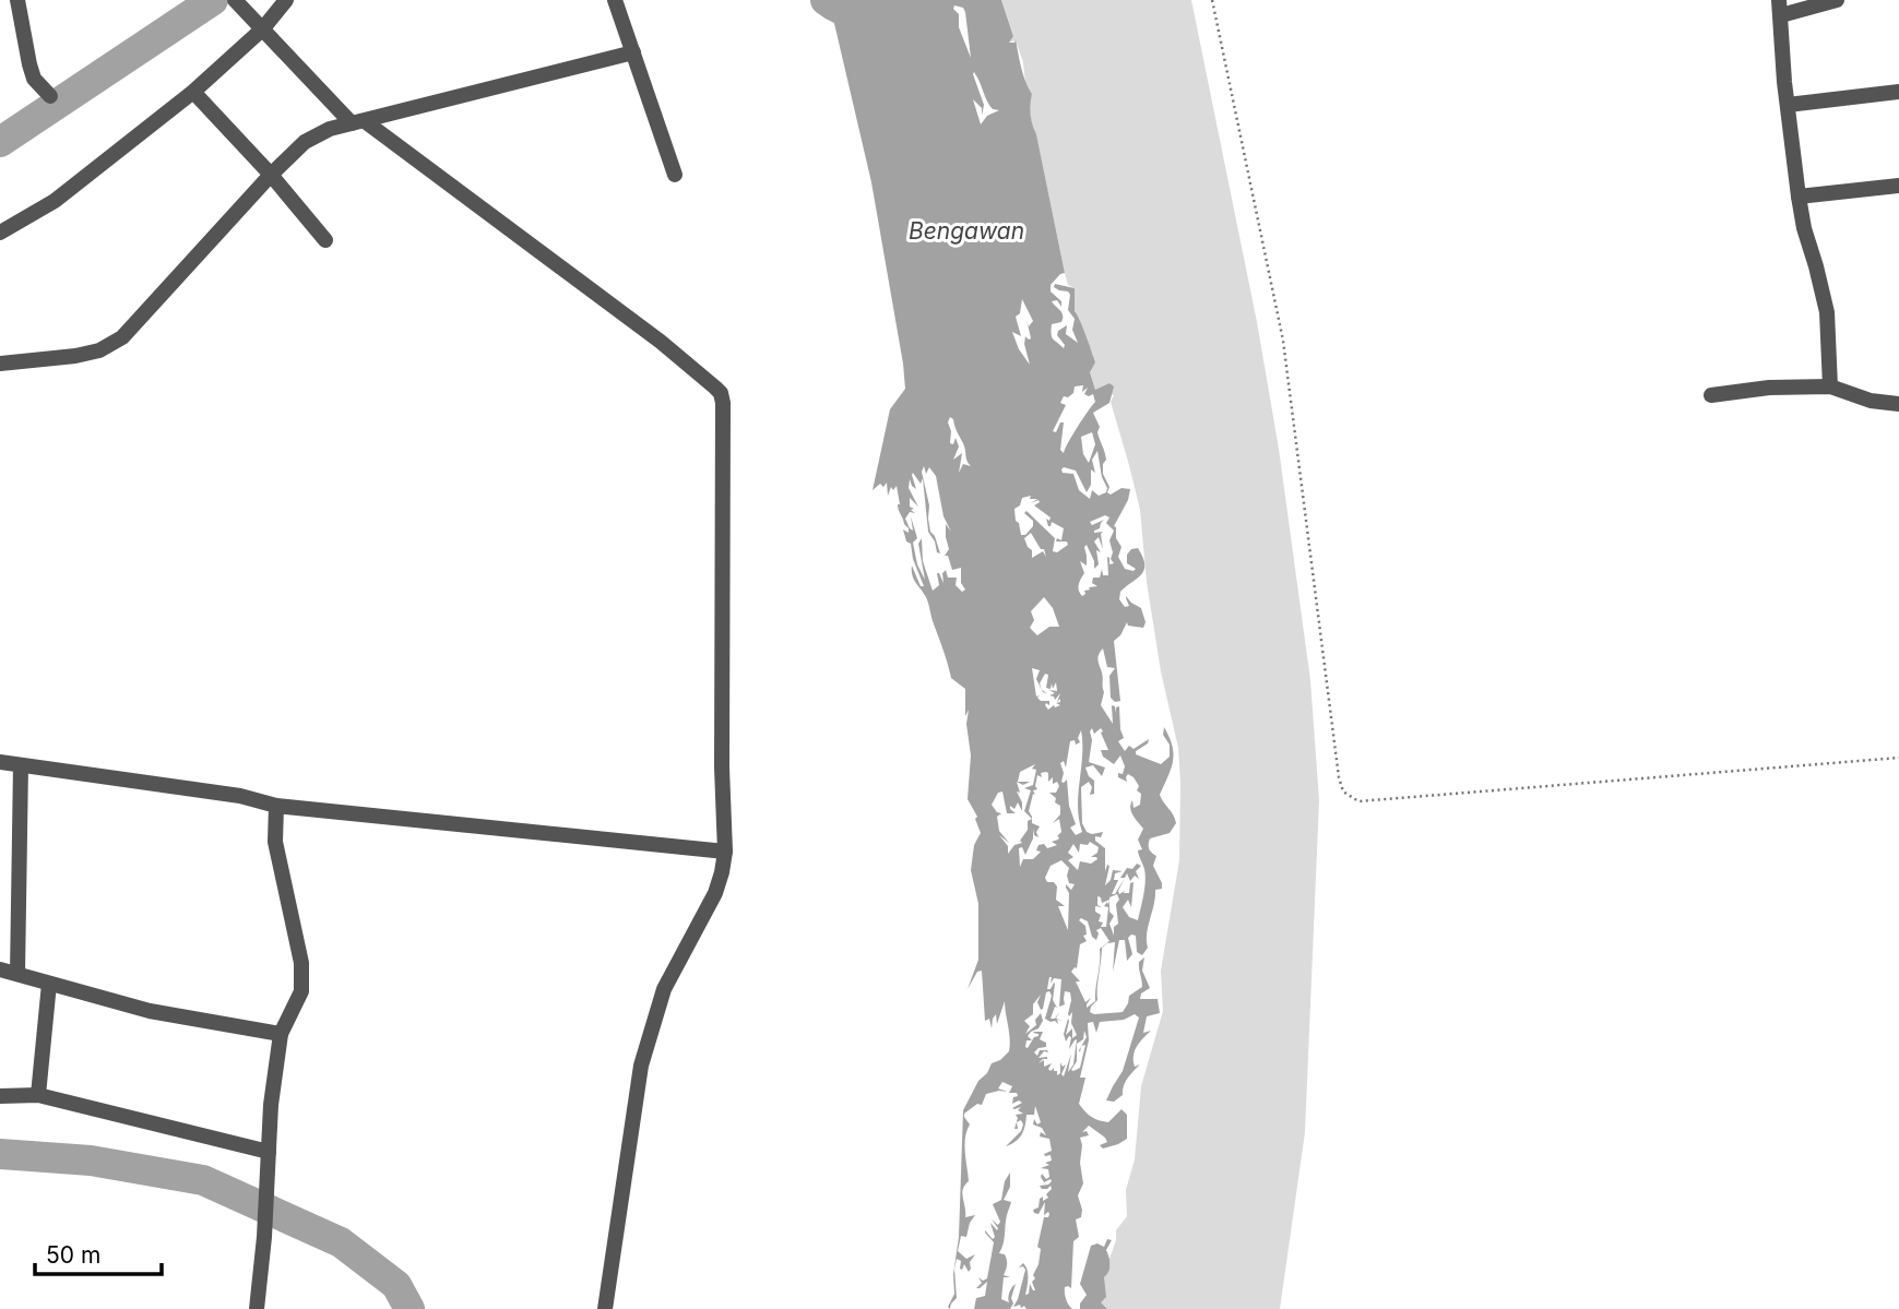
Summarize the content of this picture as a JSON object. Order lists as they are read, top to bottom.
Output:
{
  "water": ["Bengawan"],
  "scale_bar": "50 m"
}
